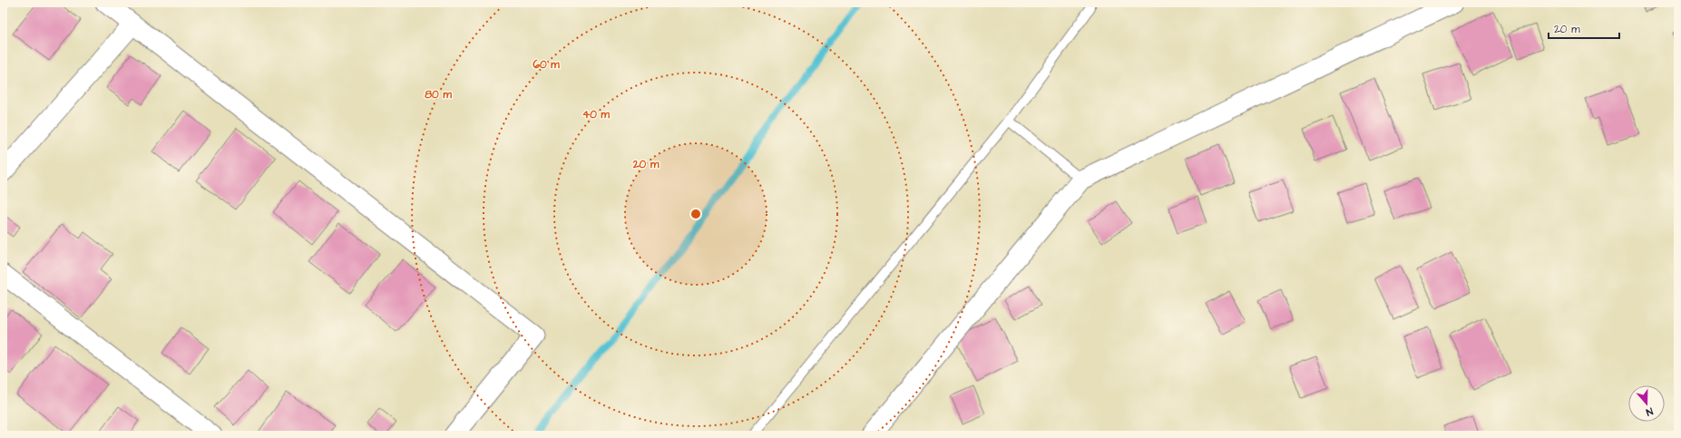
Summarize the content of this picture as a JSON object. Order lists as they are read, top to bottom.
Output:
{
  "scale_bar": "20 m",
  "north": "bottom",
  "rings": [
    "60 m",
    "80 m",
    "40 m",
    "20 m"
  ]
}
